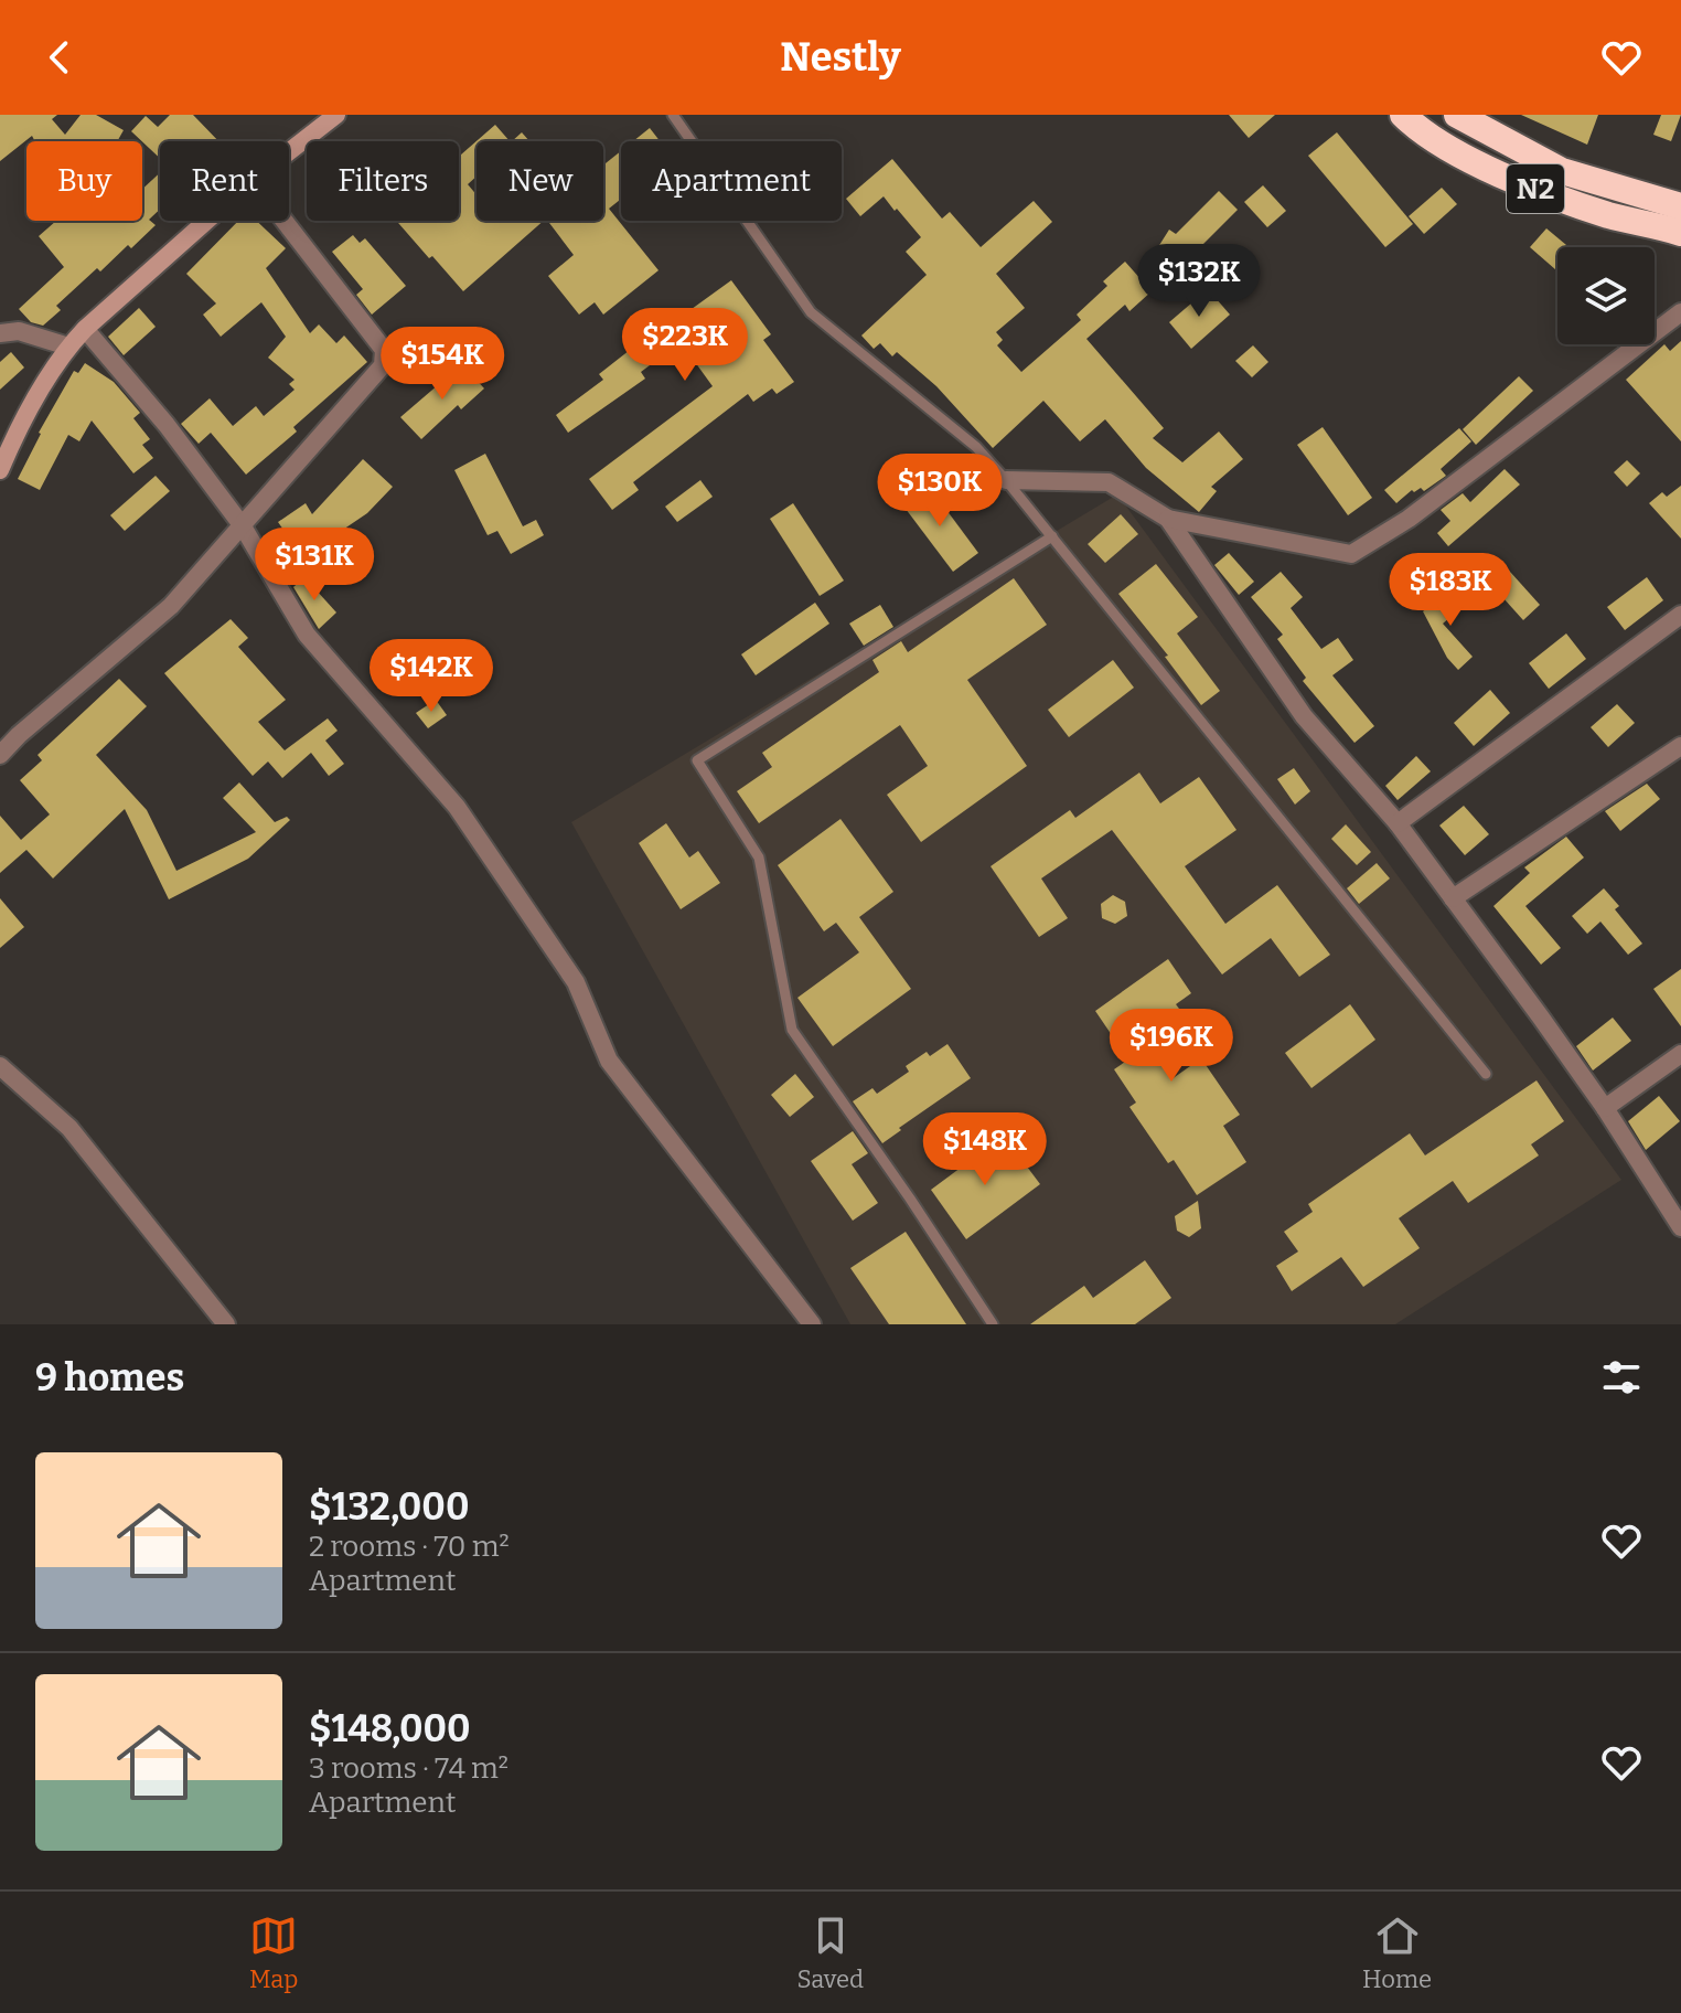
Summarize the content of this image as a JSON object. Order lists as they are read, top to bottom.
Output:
{
  "streets": {
    "highway": ["N2"]
  },
  "page": {
    "header": "Nestly",
    "chip": [
      "Buy",
      "Rent",
      "Filters",
      "New",
      "Apartment"
    ],
    "price": [
      "$132K",
      "$223K",
      "$154K",
      "$130K",
      "$131K",
      "$183K",
      "$142K",
      "$196K",
      "$148K"
    ],
    "heading": "9 homes",
    "list": [
      {
        "name": "$132,000",
        "note": "2 rooms · 70 m² · Apartment"
      },
      {
        "name": "$148,000",
        "note": "3 rooms · 74 m² · Apartment"
      }
    ],
    "tabs": ["Map", "Saved", "Home"]
  }
}
